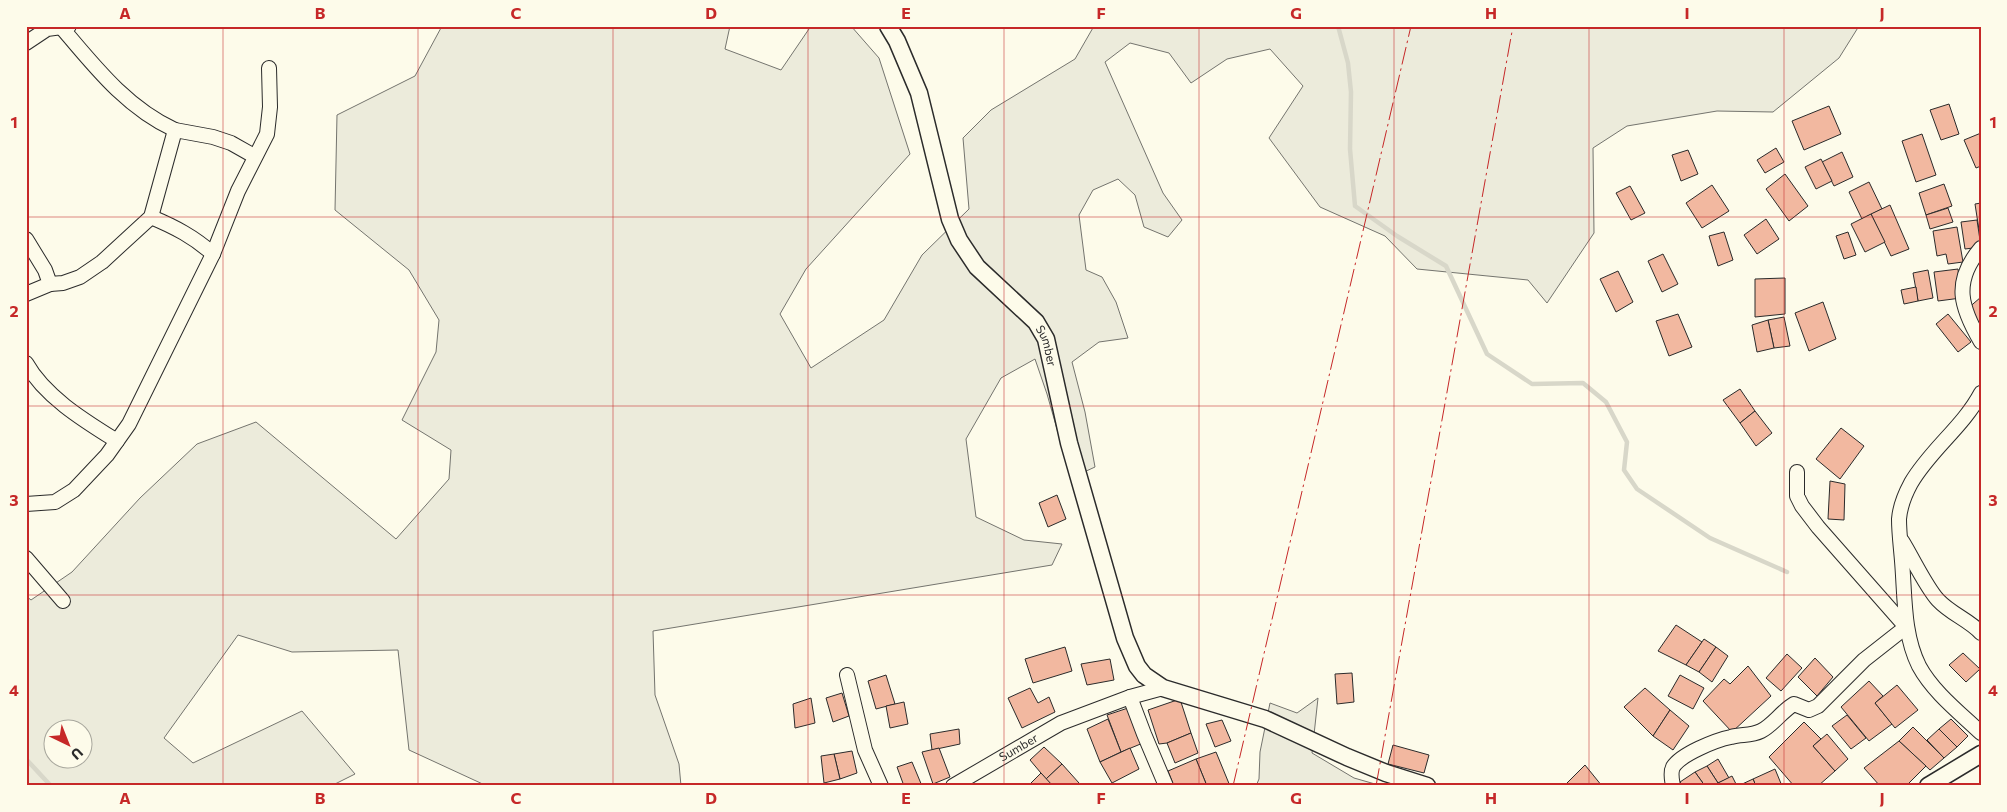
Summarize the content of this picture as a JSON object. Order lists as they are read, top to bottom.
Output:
{
  "streets": {
    "street": ["Sumber"]
  },
  "north": "bottom right",
  "grid": {
    "columns": [
      "A",
      "B",
      "C",
      "D",
      "E",
      "F",
      "G",
      "H",
      "I",
      "J"
    ],
    "rows": [
      "1",
      "2",
      "3",
      "4"
    ]
  }
}
